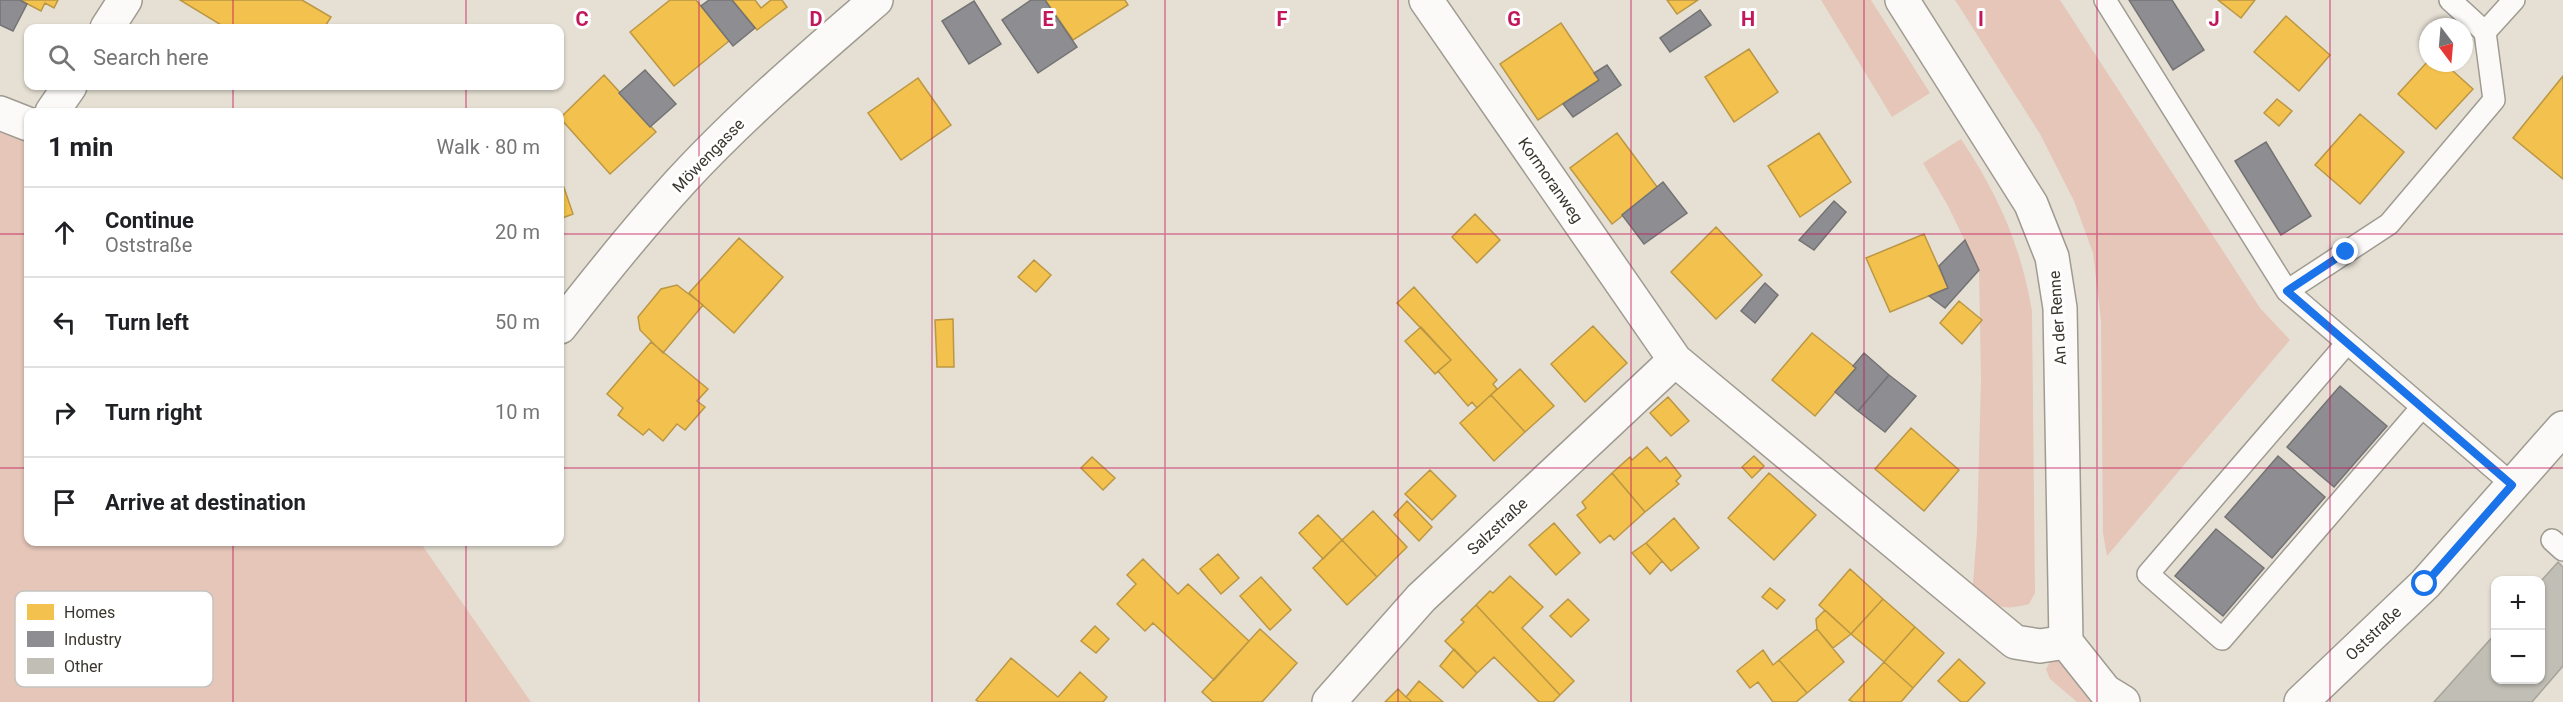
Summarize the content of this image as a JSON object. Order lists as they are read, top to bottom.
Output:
{
  "streets": {
    "street": [
      "Möwengasse",
      "Kormoranweg",
      "An der Renne",
      "Salzstraße",
      "Oststraße"
    ]
  },
  "crossings": [
    ["Kormoranweg", "Salzstraße"]
  ],
  "legend": ["Homes", "Industry", "Other"],
  "north": "bottom",
  "page": {
    "search": "Search here",
    "heading": ["1 min", "Walk · 80 m"],
    "list": [
      ["Continue", "Oststraße", "20 m"],
      ["Turn left", "50 m"],
      ["Turn right", "10 m"],
      "Arrive at destination"
    ],
    "map_buttons": ["+", "−"]
  },
  "grid": {
    "columns": [
      "C",
      "D",
      "E",
      "F",
      "G",
      "H",
      "I",
      "J"
    ]
  }
}
